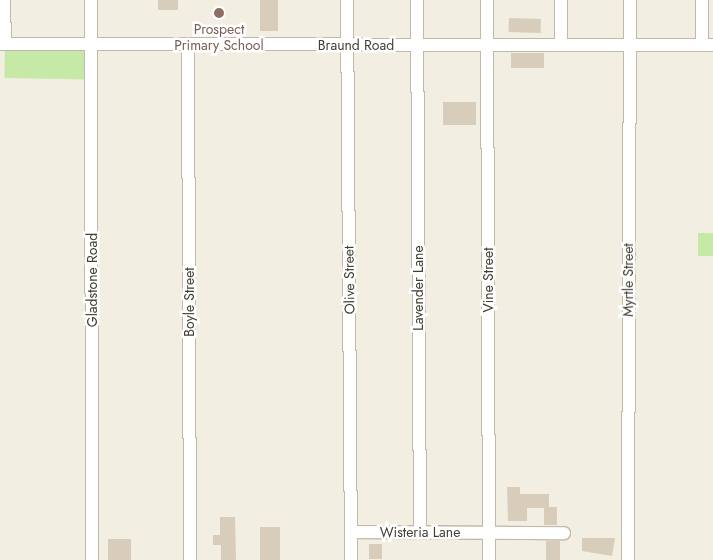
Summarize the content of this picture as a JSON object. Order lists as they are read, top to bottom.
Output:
{
  "streets": {
    "street": [
      "Braund Road",
      "Gladstone Road",
      "Olive Street",
      "Vine Street",
      "Myrtle Street",
      "Lavender Lane",
      "Boyle Street",
      "Wisteria Lane"
    ]
  },
  "crossings": [
    ["Braund Road", "Gladstone Road"],
    ["Braund Road", "Olive Street"],
    ["Braund Road", "Vine Street"],
    ["Braund Road", "Myrtle Street"],
    ["Braund Road", "Lavender Lane"],
    ["Braund Road", "Boyle Street"],
    ["Olive Street", "Wisteria Lane"],
    ["Vine Street", "Wisteria Lane"],
    ["Lavender Lane", "Wisteria Lane"]
  ],
  "places": ["Prospect Primary School"]
}
